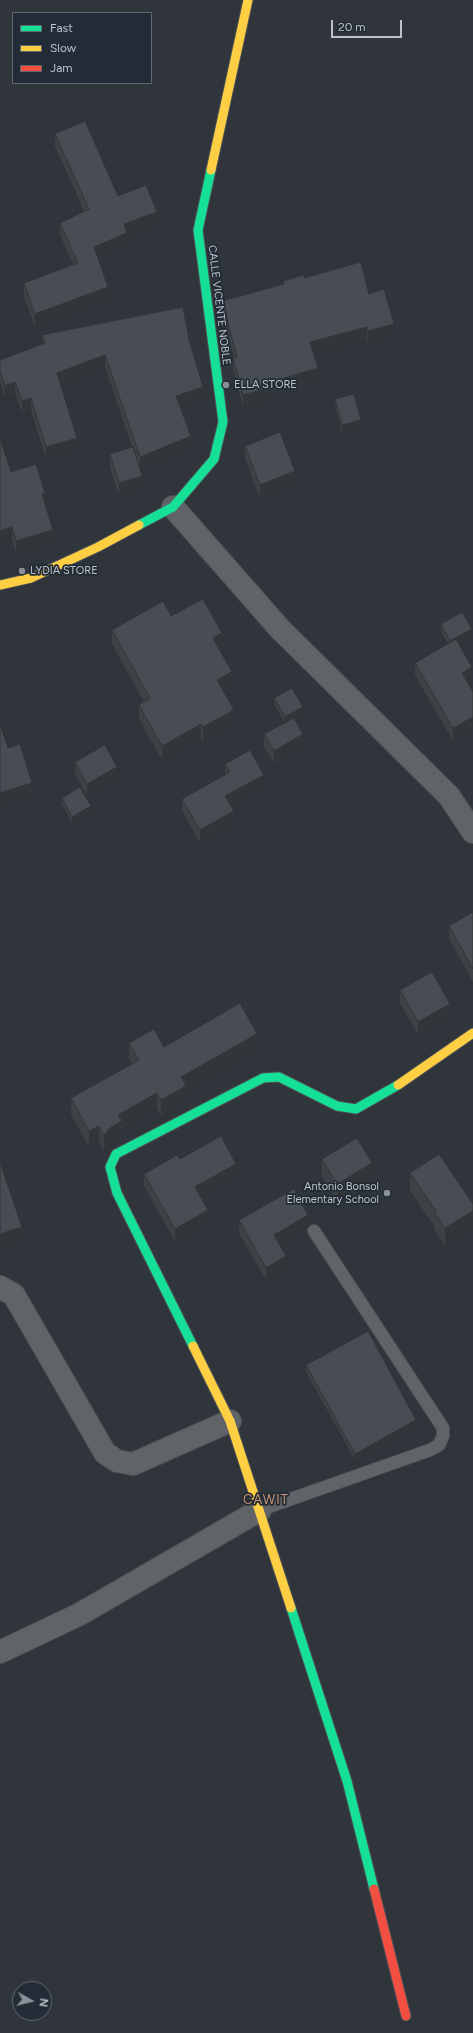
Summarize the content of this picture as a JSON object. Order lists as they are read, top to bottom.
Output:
{
  "streets": {
    "street": ["CALLE VICENTE NOBLE"]
  },
  "districts": ["CAWIT"],
  "places": ["ELLA STORE", "LYDIA STORE", "Antonio Bonsol Elementary School"],
  "legend": ["Fast", "Slow", "Jam"],
  "scale_bar": "20 m",
  "north": "right"
}
